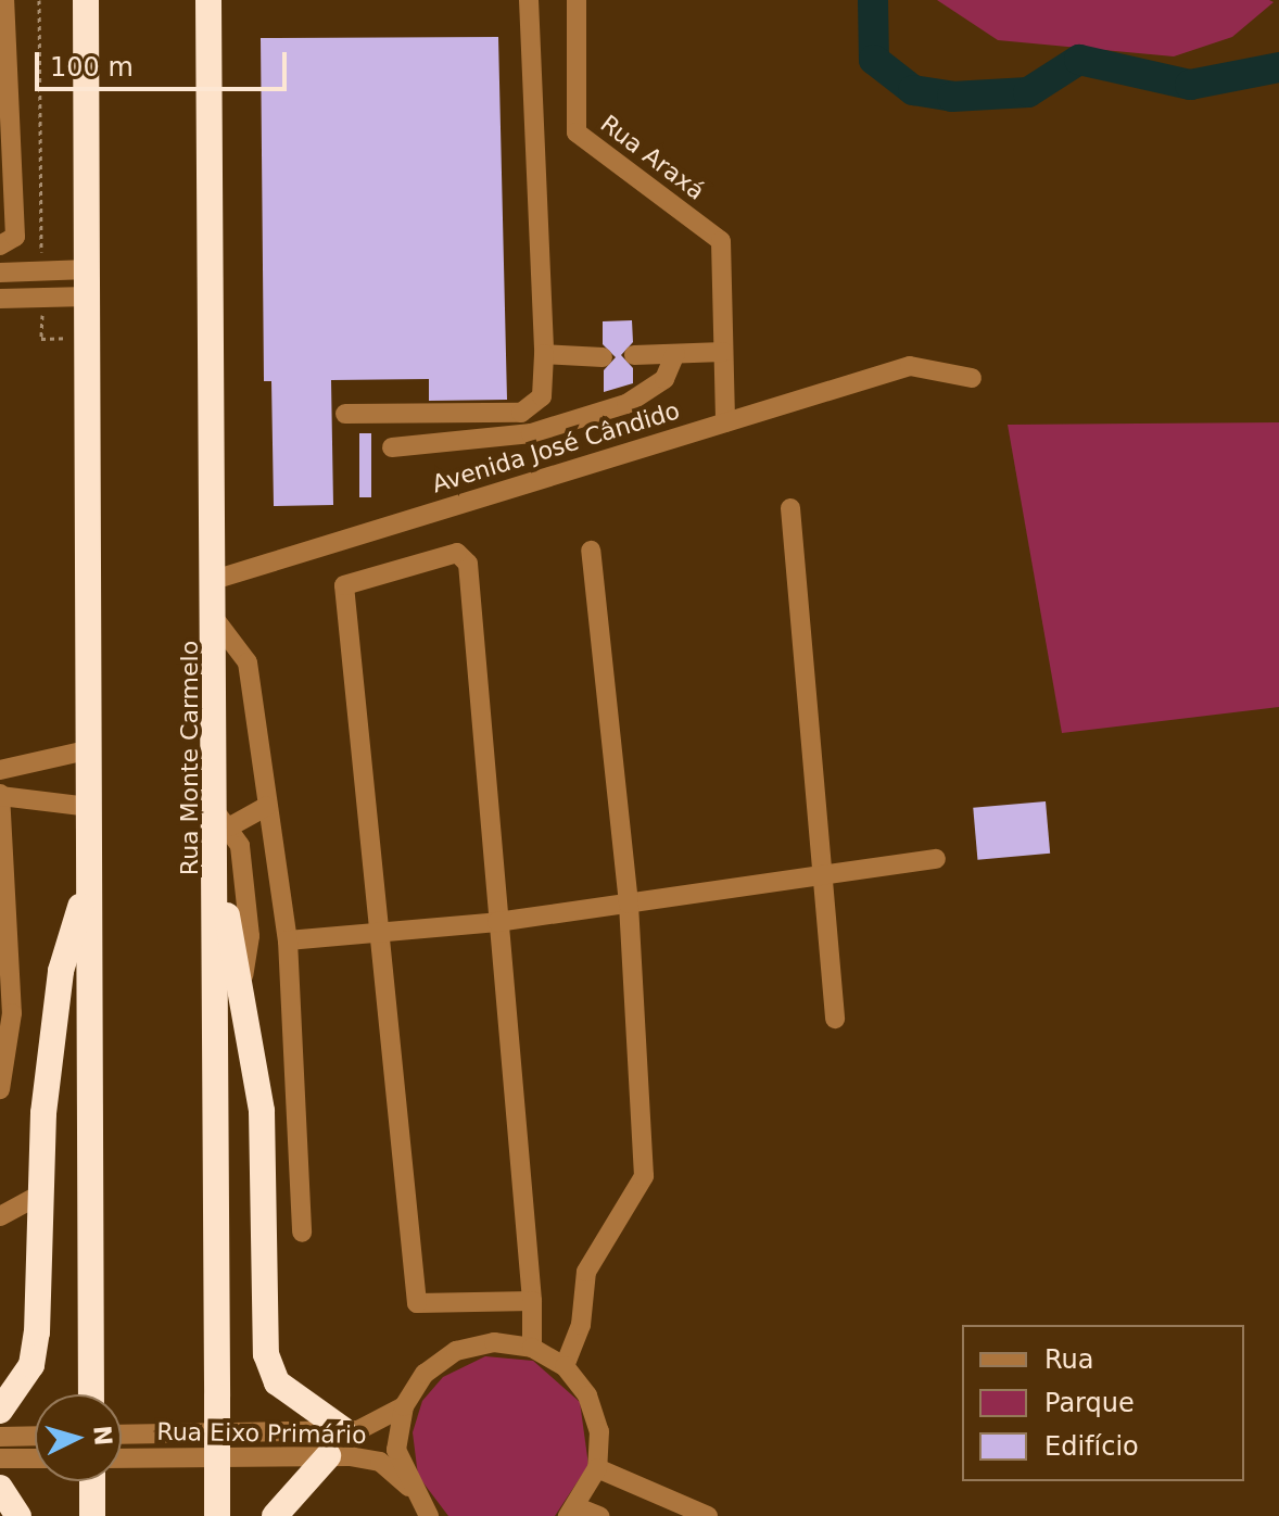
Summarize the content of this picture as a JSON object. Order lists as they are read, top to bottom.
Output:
{
  "streets": {
    "highway": ["Rua Monte Carmelo"],
    "street": ["Rua Araxá", "Avenida José Cândido", "Rua Eixo Primário"]
  },
  "crossings": [
    ["Avenida José Cândido", "Rua Monte Carmelo"]
  ],
  "legend": ["Rua", "Parque", "Edifício"],
  "scale_bar": "100 m",
  "north": "right"
}
